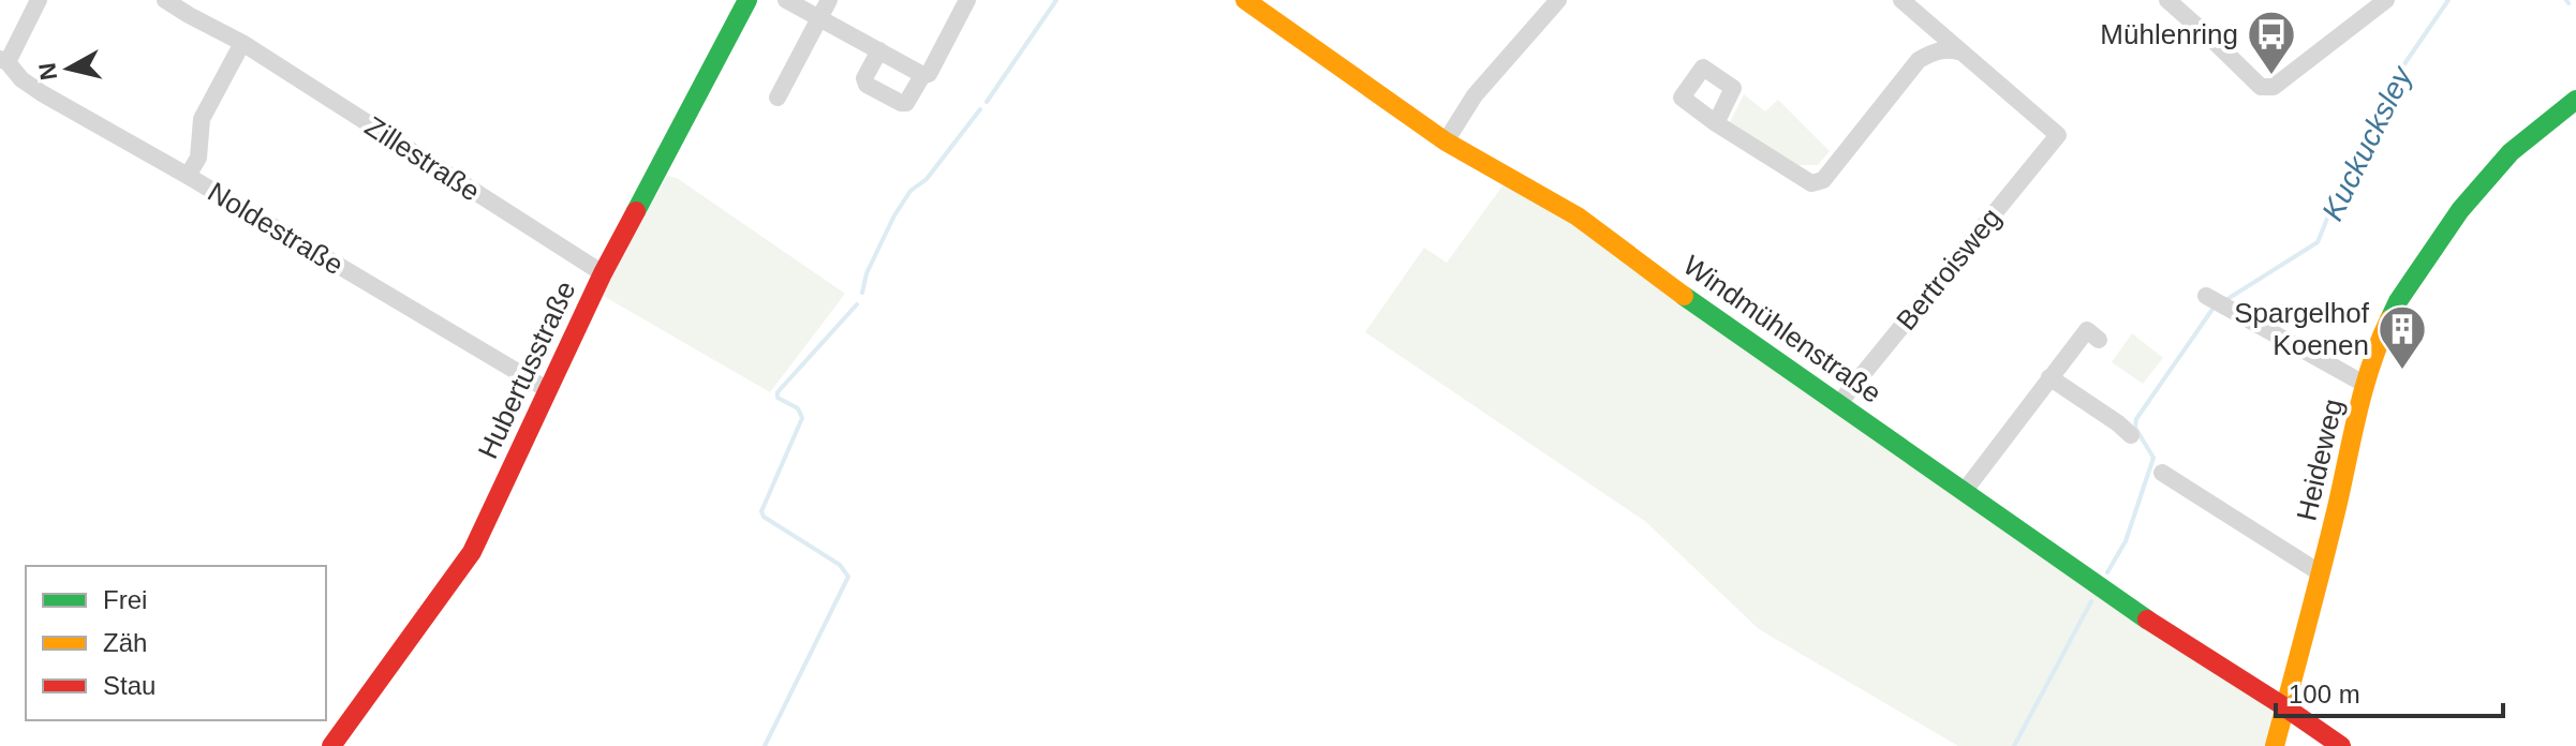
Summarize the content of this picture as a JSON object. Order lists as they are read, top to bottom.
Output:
{
  "streets": {
    "street": [
      "Zillestraße",
      "Noldestraße",
      "Bertroisweg",
      "Windmühlenstraße",
      "Hubertusstraße",
      "Heideweg"
    ]
  },
  "crossings": [
    ["Zillestraße", "Hubertusstraße"],
    ["Noldestraße", "Hubertusstraße"],
    ["Bertroisweg", "Windmühlenstraße"],
    ["Windmühlenstraße", "Heideweg"]
  ],
  "water": ["Kuckucksley"],
  "places": {
    "bus stop": ["Mühlenring"],
    "building": ["Spargelhof Koenen"]
  },
  "legend": ["Frei", "Zäh", "Stau"],
  "scale_bar": "100 m",
  "north": "left"
}
